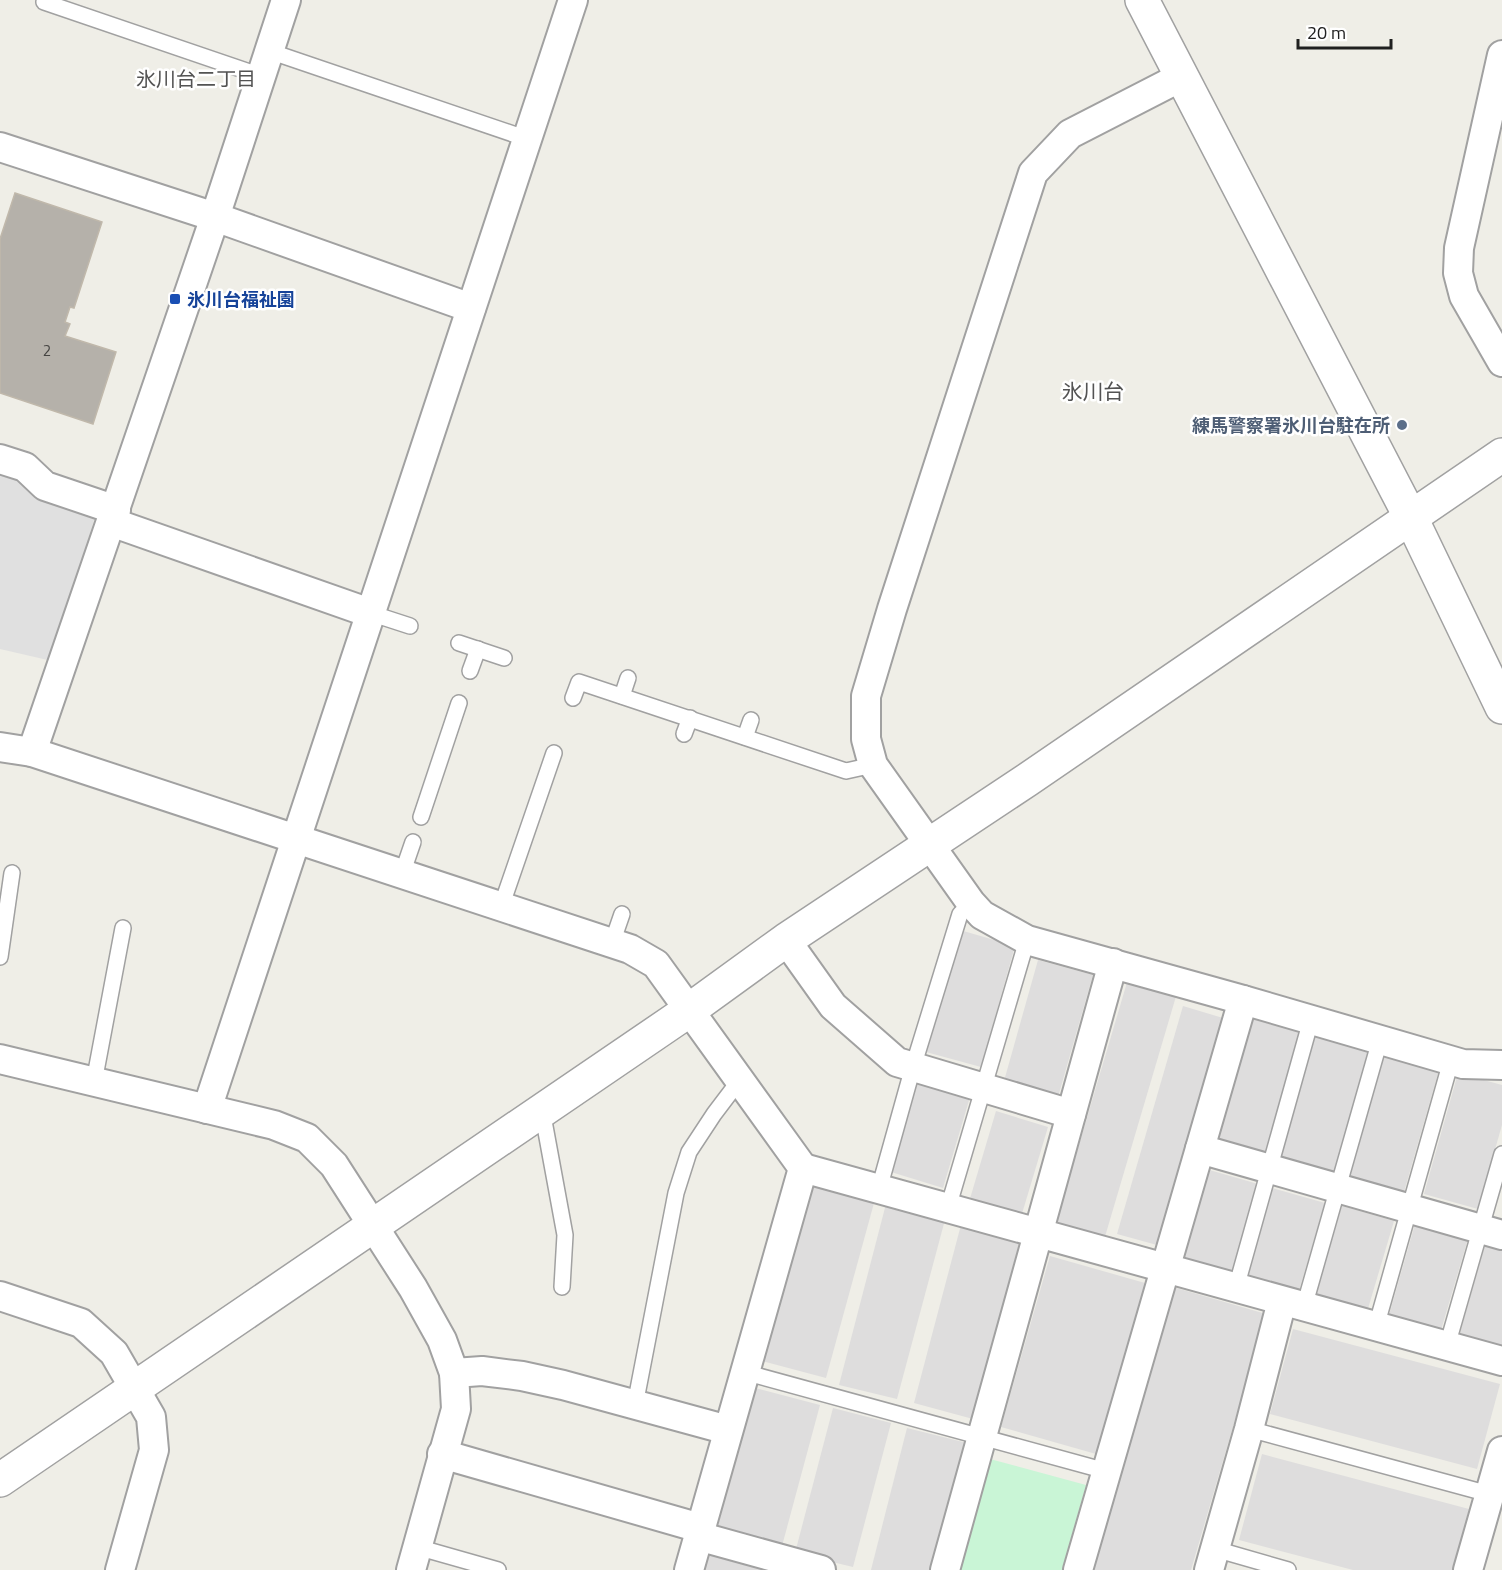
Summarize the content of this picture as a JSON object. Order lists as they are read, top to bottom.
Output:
{
  "districts": ["氷川台二丁目", "氷川台"],
  "places": {
    "transit": ["氷川台福祉園"],
    "other": ["練馬警察署氷川台駐在所"]
  },
  "house_numbers": ["2"],
  "scale_bar": "20 m"
}
